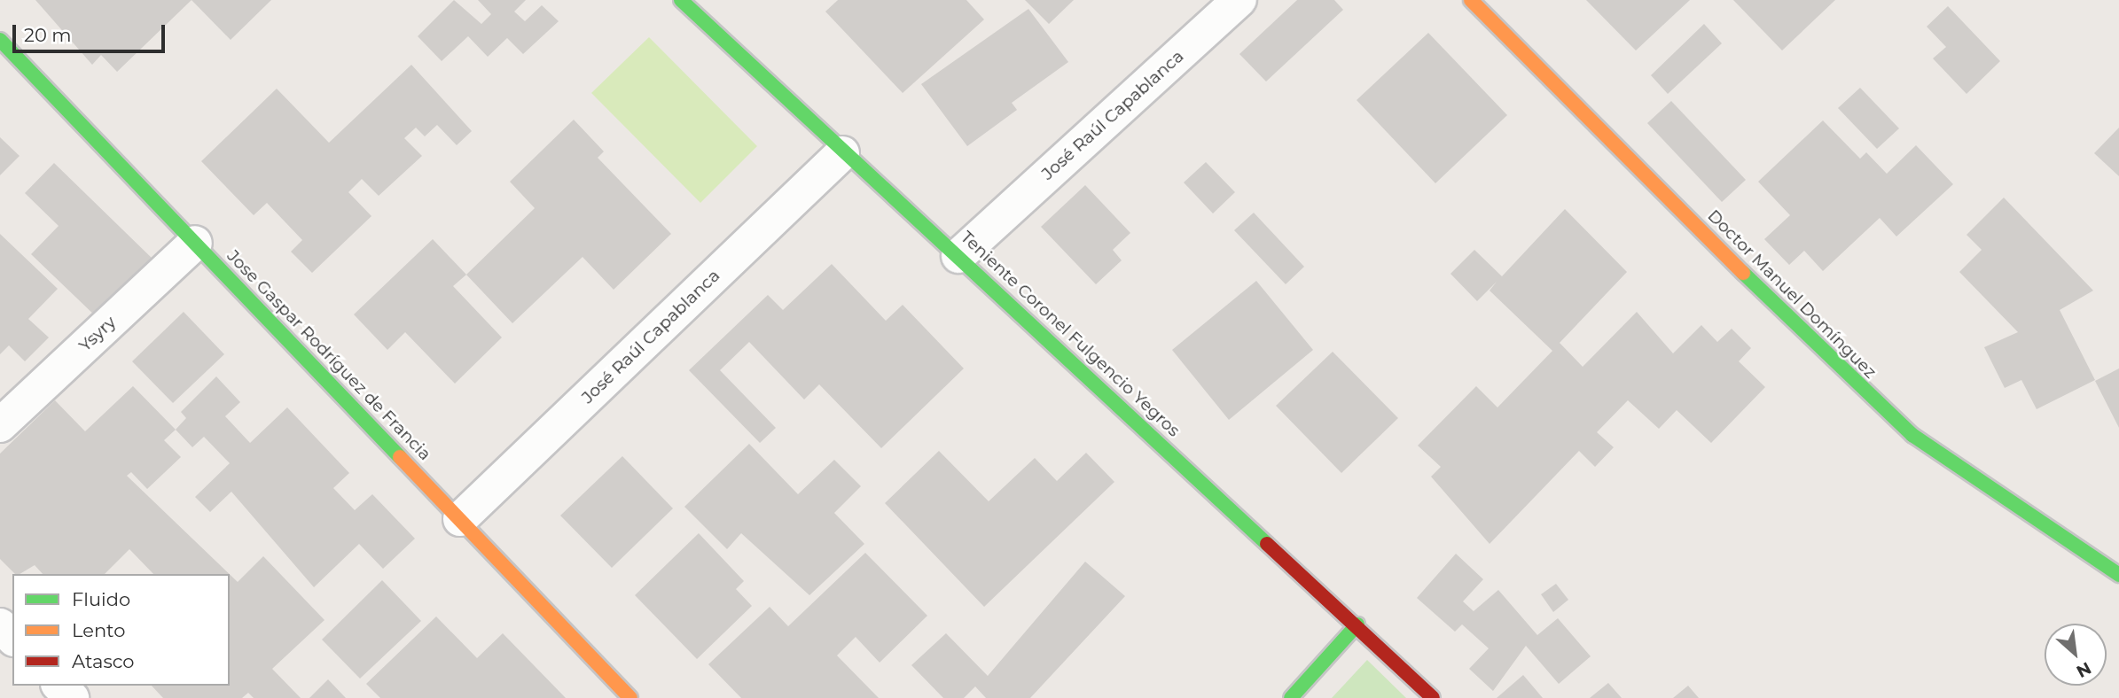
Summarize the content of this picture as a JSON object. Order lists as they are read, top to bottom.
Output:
{
  "streets": {
    "street": [
      "José Raúl Capablanca",
      "Doctor Manuel Domínguez",
      "Ysyry",
      "Teniente Coronel Fulgencio Yegros",
      "Jose Gaspar Rodríguez de Francia"
    ]
  },
  "crossings": [
    ["José Raúl Capablanca", "Teniente Coronel Fulgencio Yegros"],
    ["José Raúl Capablanca", "Jose Gaspar Rodríguez de Francia"],
    ["Ysyry", "Jose Gaspar Rodríguez de Francia"]
  ],
  "legend": ["Fluido", "Lento", "Atasco"],
  "scale_bar": "20 m",
  "north": "bottom right"
}
